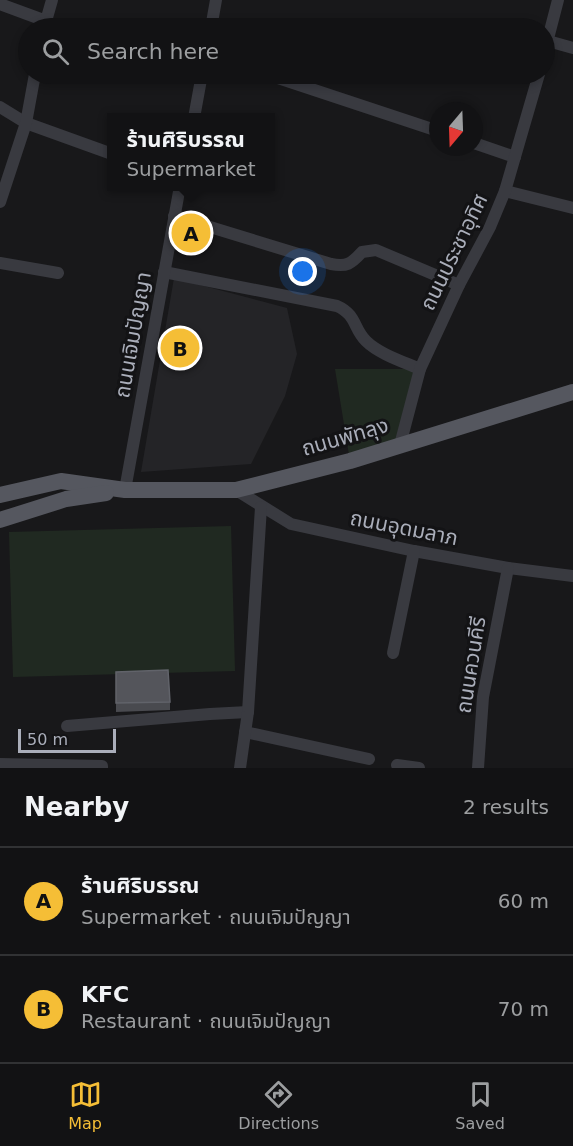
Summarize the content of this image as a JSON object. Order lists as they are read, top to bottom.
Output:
{
  "streets": {
    "main road": ["ถนนพัทลุง"],
    "street": [
      "ถนนประชาอุทิศ",
      "ถนนเจิมปัญญา",
      "ถนนอุดมลาภ",
      "ถนนควนคีรี"
    ]
  },
  "crossings": [
    ["ถนนประชาอุทิศ", "ถนนพัทลุง"],
    ["ถนนเจิมปัญญา", "ถนนพัทลุง"],
    ["ถนนพัทลุง", "ถนนอุดมลาภ"],
    ["ถนนอุดมลาภ", "ถนนควนคีรี"]
  ],
  "scale_bar": "50 m",
  "north": "bottom",
  "page": {
    "search": "Search here",
    "popup": ["ร้านศิริบรรณ", "Supermarket"],
    "pins": ["A", "B"],
    "scale": "50 m",
    "heading": ["Nearby", "2 results"],
    "list": [
      {
        "mark": "A",
        "name": "ร้านศิริบรรณ",
        "note": "Supermarket · ถนนเจิมปัญญา",
        "value": "60 m"
      },
      {
        "mark": "B",
        "name": "KFC",
        "note": "Restaurant · ถนนเจิมปัญญา",
        "value": "70 m"
      }
    ],
    "nav": ["Map", "Directions", "Saved"]
  }
}
